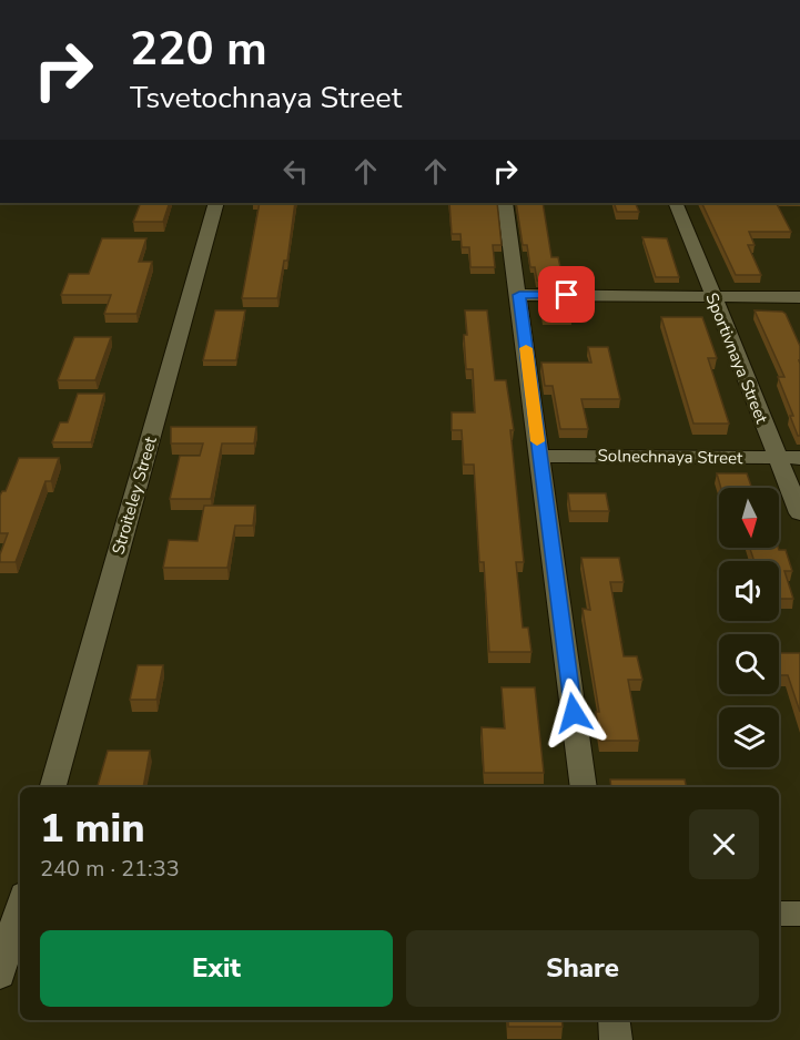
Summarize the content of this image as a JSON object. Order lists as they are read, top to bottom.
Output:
{
  "streets": {
    "street": ["Sportivnaya Street", "Solnechnaya Street", "Stroiteley Street"]
  },
  "crossings": [
    ["Sportivnaya Street", "Solnechnaya Street"]
  ],
  "north": "bottom",
  "page": {
    "turn": ["220 m", "Tsvetochnaya Street"],
    "heading": ["1 min", "240 m · 21:33"],
    "buttons": ["Exit", "Share"]
  }
}
